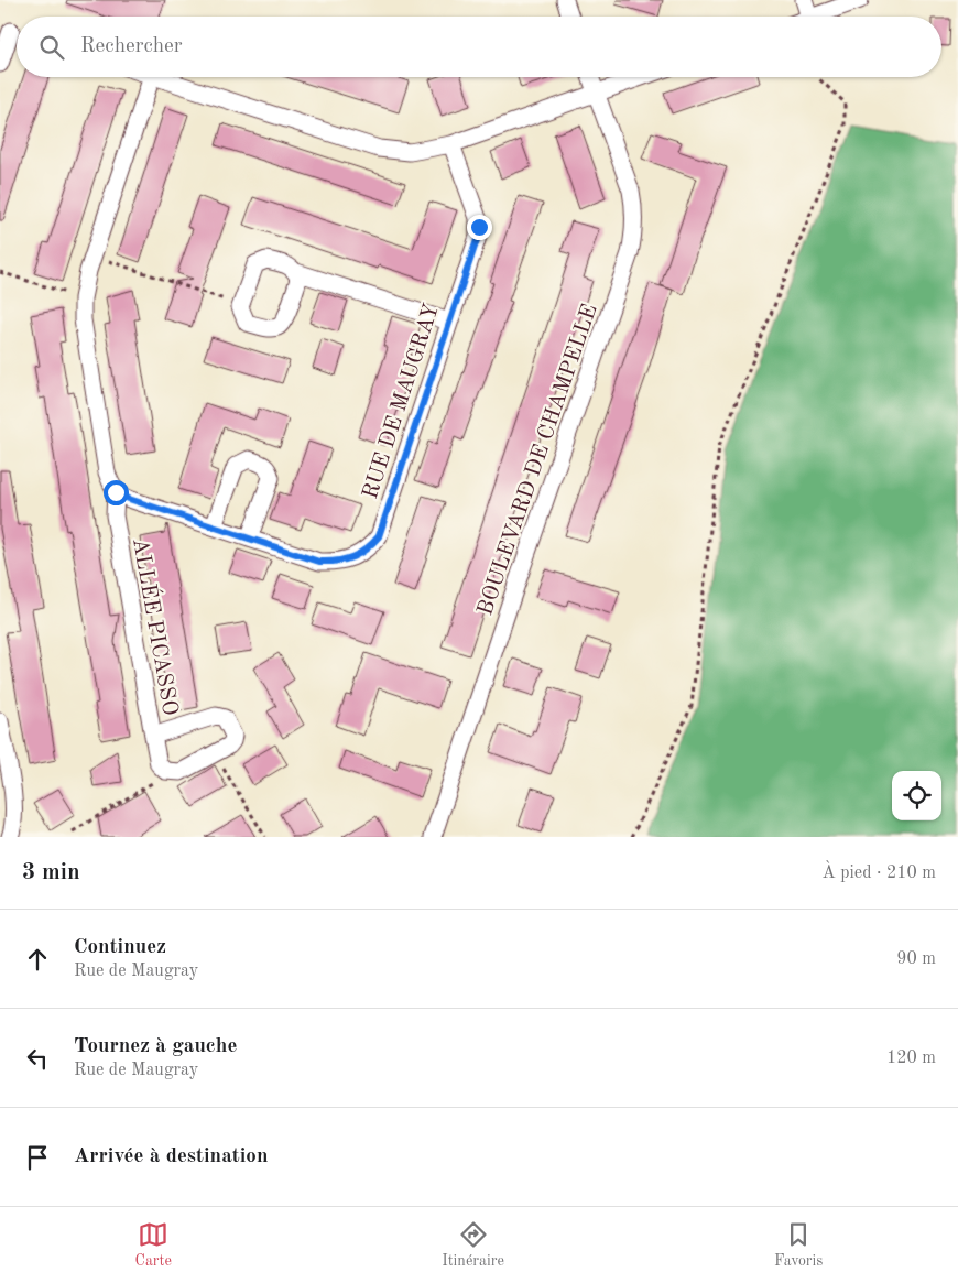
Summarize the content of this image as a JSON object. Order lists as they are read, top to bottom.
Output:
{
  "streets": {
    "street": ["RUE DE MAUGRAY", "BOULEVARD DE CHAMPELLE", "ALLÉE PICASSO"]
  },
  "crossings": [
    ["RUE DE MAUGRAY", "ALLÉE PICASSO"]
  ],
  "page": {
    "search": "Rechercher",
    "heading": ["3 min", "À pied · 210 m"],
    "list": [
      ["Continuez", "Rue de Maugray", "90 m"],
      ["Tournez à gauche", "Rue de Maugray", "120 m"],
      "Arrivée à destination"
    ],
    "nav": ["Carte", "Itinéraire", "Favoris"]
  }
}
